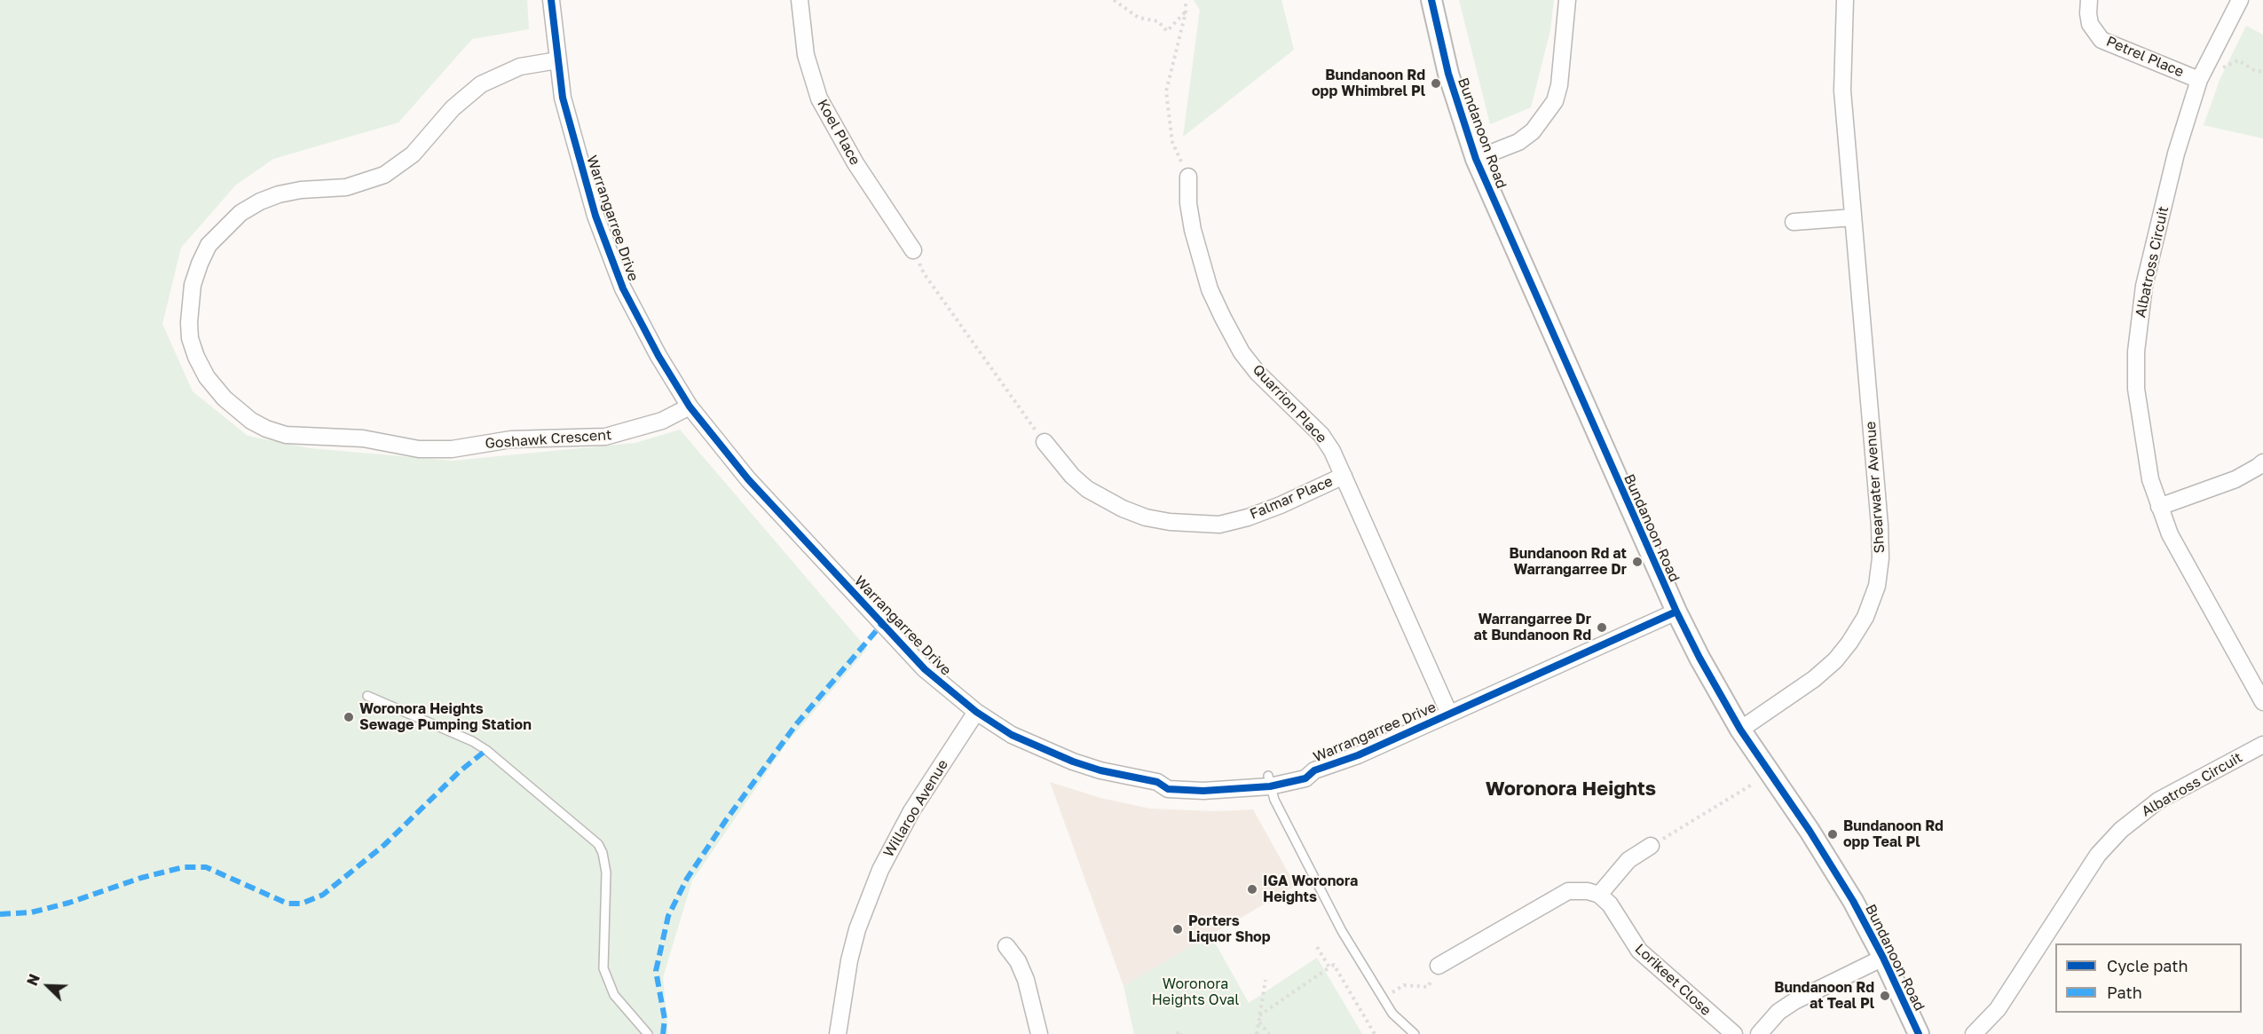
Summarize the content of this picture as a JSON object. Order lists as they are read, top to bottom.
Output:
{
  "streets": {
    "street": [
      "Petrel Place",
      "Koel Place",
      "Bundanoon Road",
      "Warrangarree Drive",
      "Albatross Circuit",
      "Quarrion Place",
      "Goshawk Crescent",
      "Shearwater Avenue",
      "Falmar Place",
      "Willaroo Avenue",
      "Lorikeet Close"
    ]
  },
  "crossings": [
    ["Petrel Place", "Albatross Circuit"],
    ["Bundanoon Road", "Warrangarree Drive"],
    ["Bundanoon Road", "Shearwater Avenue"],
    ["Warrangarree Drive", "Quarrion Place"],
    ["Warrangarree Drive", "Goshawk Crescent"],
    ["Warrangarree Drive", "Willaroo Avenue"],
    ["Quarrion Place", "Falmar Place"]
  ],
  "districts": ["Woronora Heights"],
  "parks": ["Woronora Heights Oval"],
  "places": [
    "Bundanoon Rd opp Whimbrel Pl",
    "Bundanoon Rd at Warrangarree Dr",
    "Warrangarree Dr at Bundanoon Rd",
    "Woronora Heights Sewage Pumping Station",
    "Bundanoon Rd opp Teal Pl",
    "IGA Woronora Heights",
    "Porters Liquor Shop",
    "Bundanoon Rd at Teal Pl"
  ],
  "legend": ["Cycle path", "Path"],
  "north": "top left"
}
